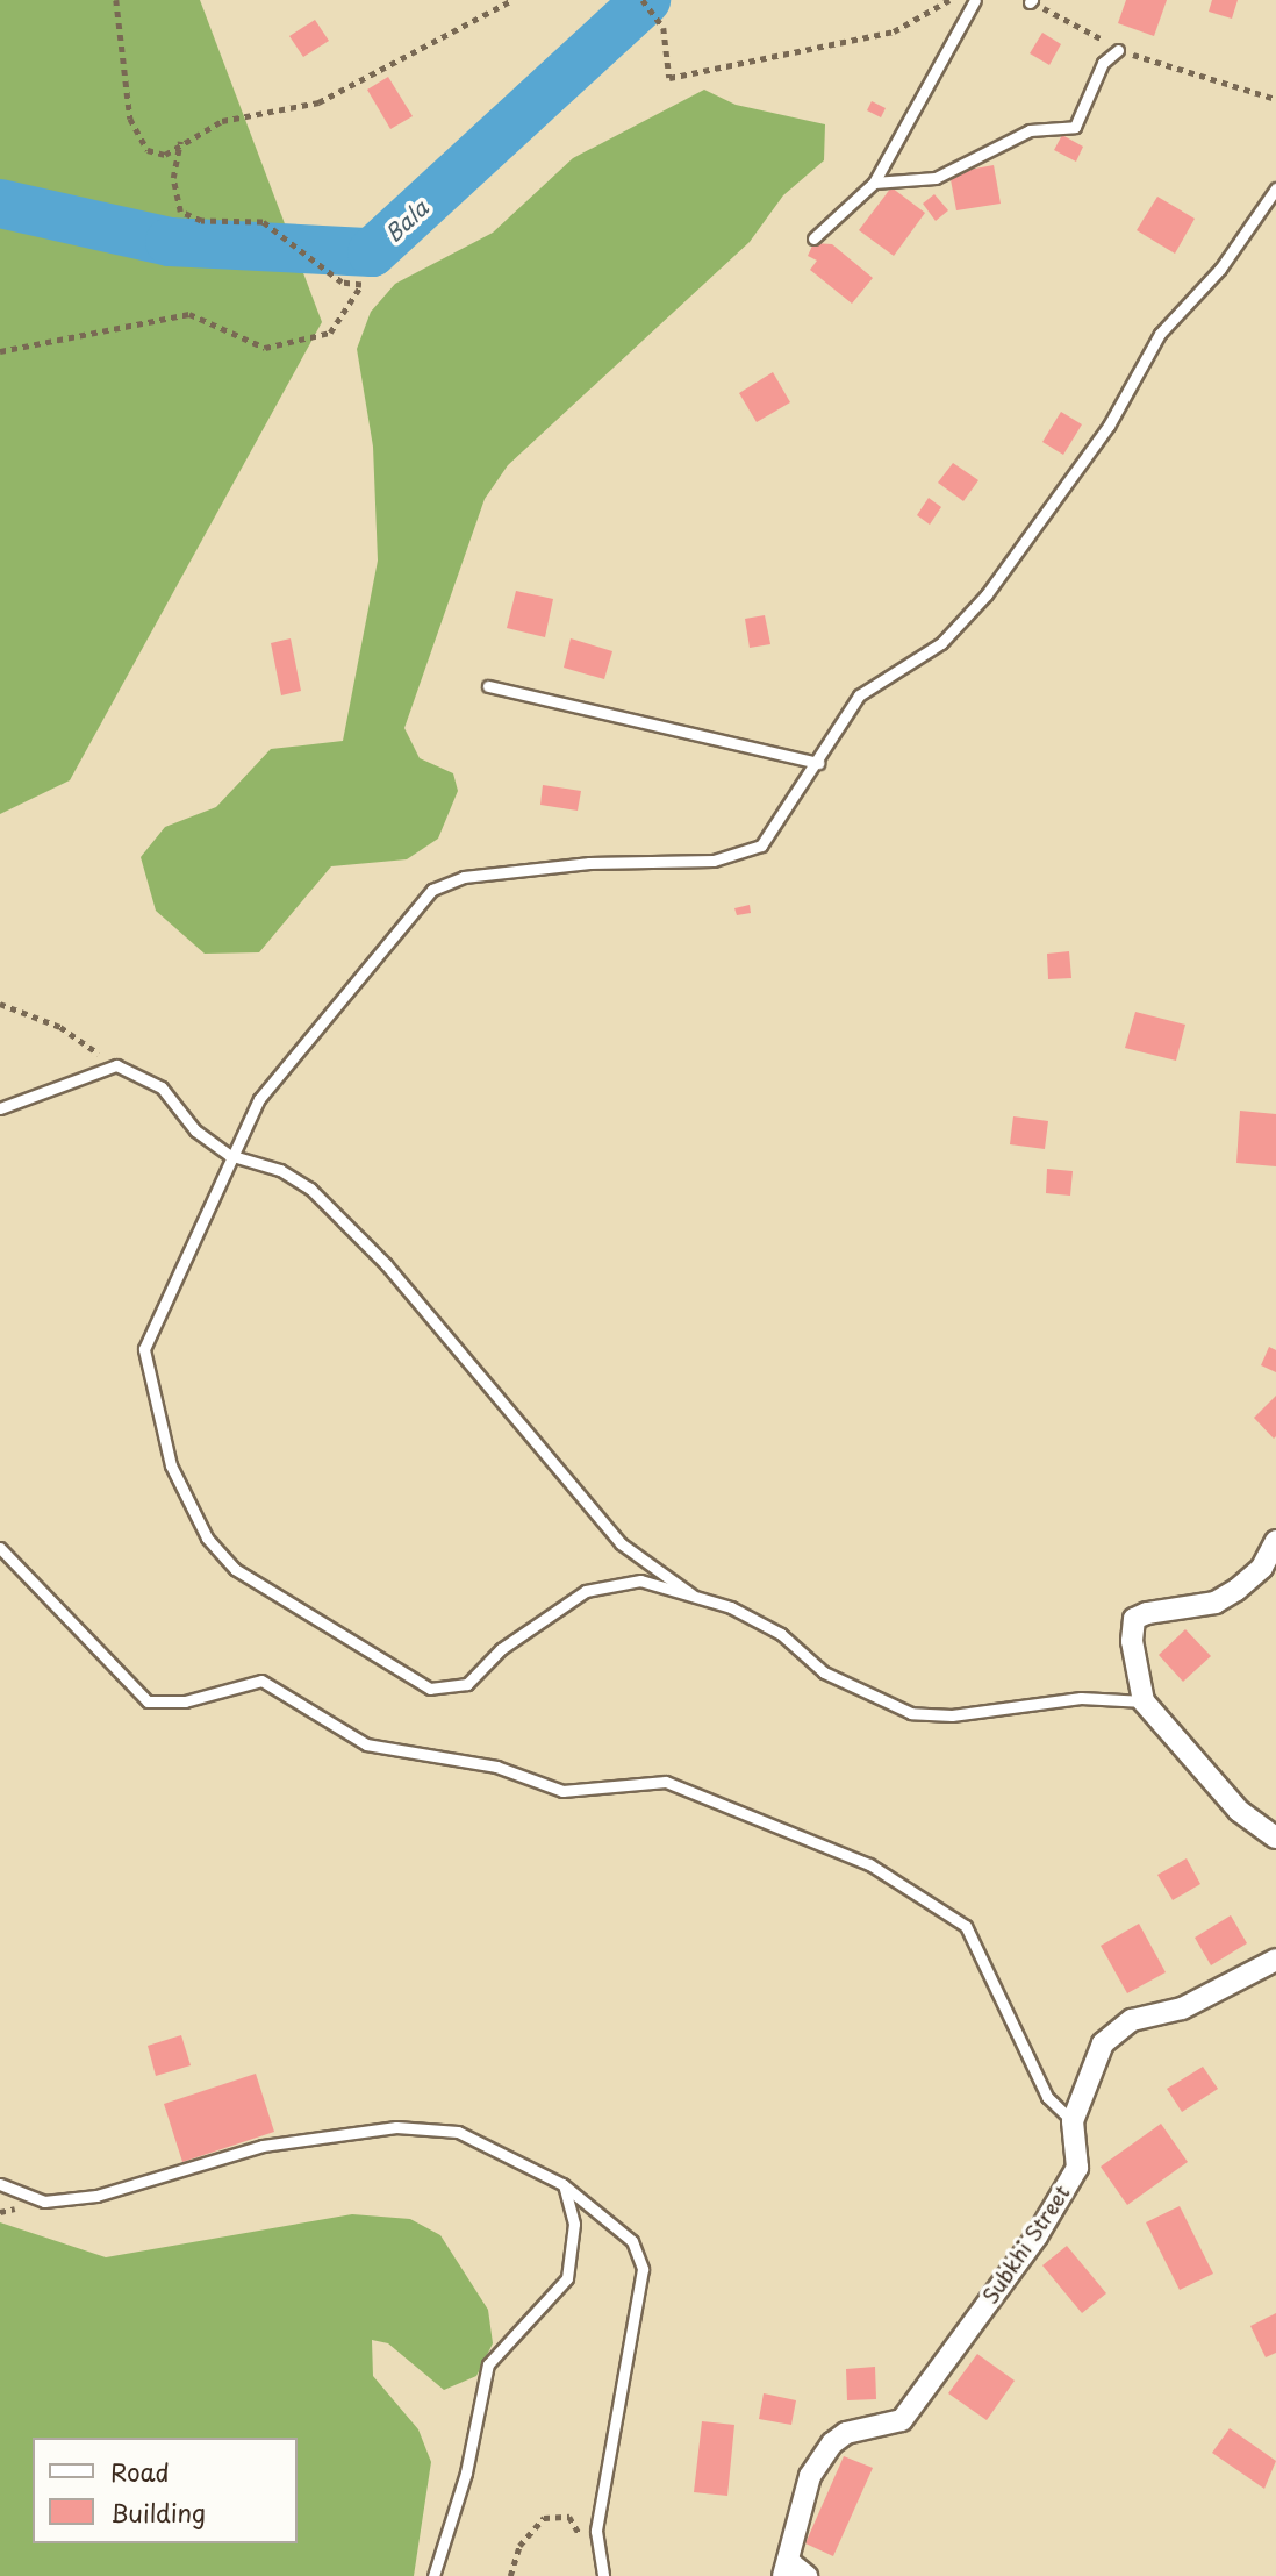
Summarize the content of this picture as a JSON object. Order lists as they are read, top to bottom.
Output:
{
  "streets": {
    "street": ["Subkhi Street"]
  },
  "water": ["Bala"],
  "legend": ["Road", "Building"]
}
